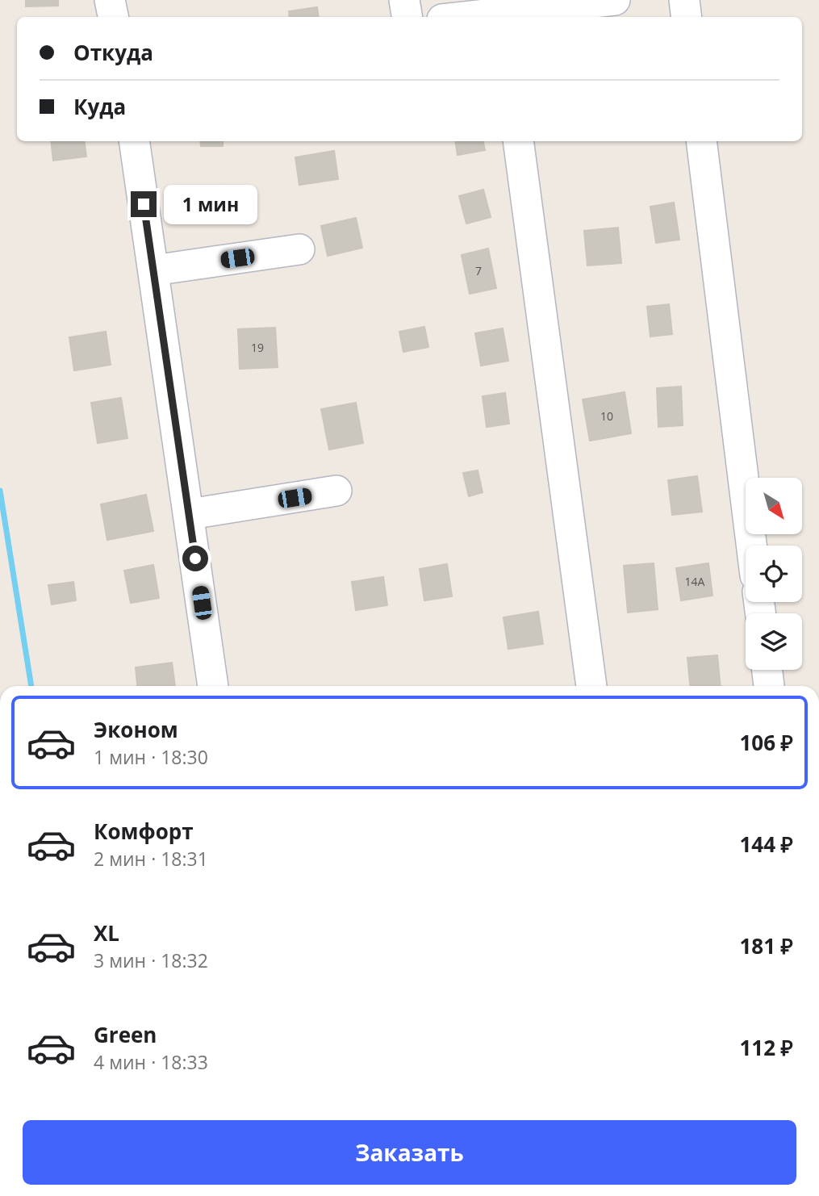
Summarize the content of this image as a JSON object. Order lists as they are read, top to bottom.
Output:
{
  "house_numbers": [
    "7",
    "19",
    "10",
    "14А"
  ],
  "north": "bottom right",
  "page": {
    "banner": ["Откуда", "Куда"],
    "bubble": "1 мин",
    "list": [
      {
        "name": "Эконом",
        "note": "1 мин · 18:30",
        "value": "106 ₽"
      },
      {
        "name": "Комфорт",
        "note": "2 мин · 18:31",
        "value": "144 ₽"
      },
      {
        "name": "XL",
        "note": "3 мин · 18:32",
        "value": "181 ₽"
      },
      {
        "name": "Green",
        "note": "4 мин · 18:33",
        "value": "112 ₽"
      }
    ],
    "buttons": "Заказать"
  }
}
